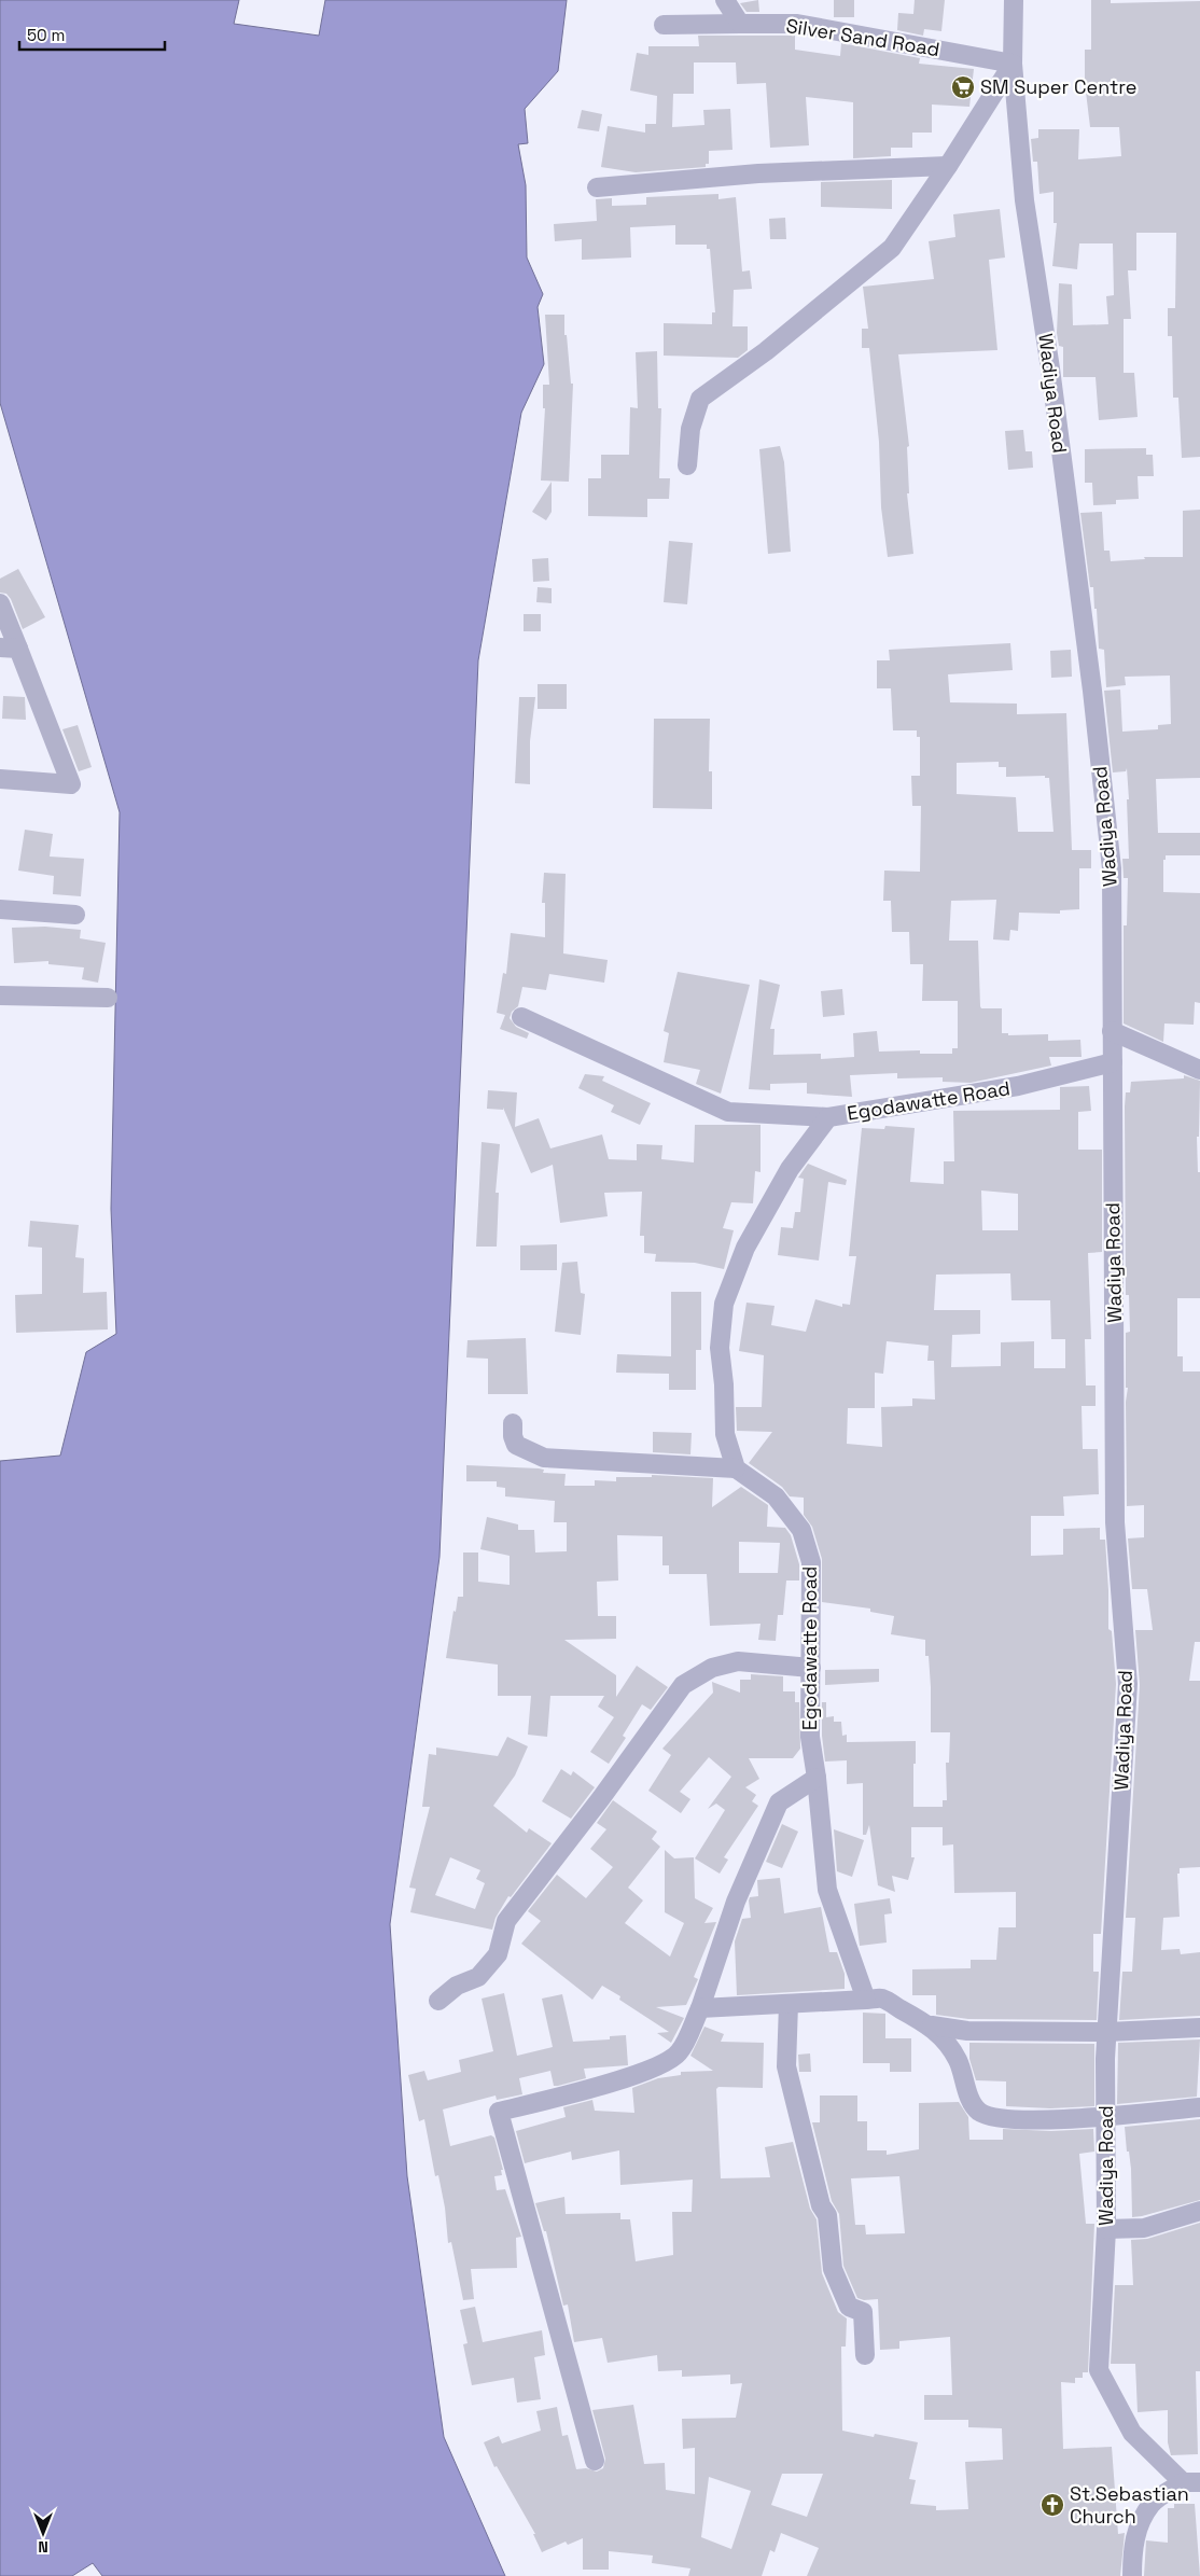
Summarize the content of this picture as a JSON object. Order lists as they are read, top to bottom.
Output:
{
  "streets": {
    "street": ["Silver Sand Road", "Wadiya Road", "Egodawatte Road"]
  },
  "crossings": [
    ["Silver Sand Road", "Wadiya Road"],
    ["Wadiya Road", "Egodawatte Road"]
  ],
  "places": {
    "supermarket": ["SM Super Centre"],
    "church": ["St.Sebastian Church"]
  },
  "scale_bar": "50 m",
  "north": "bottom"
}
